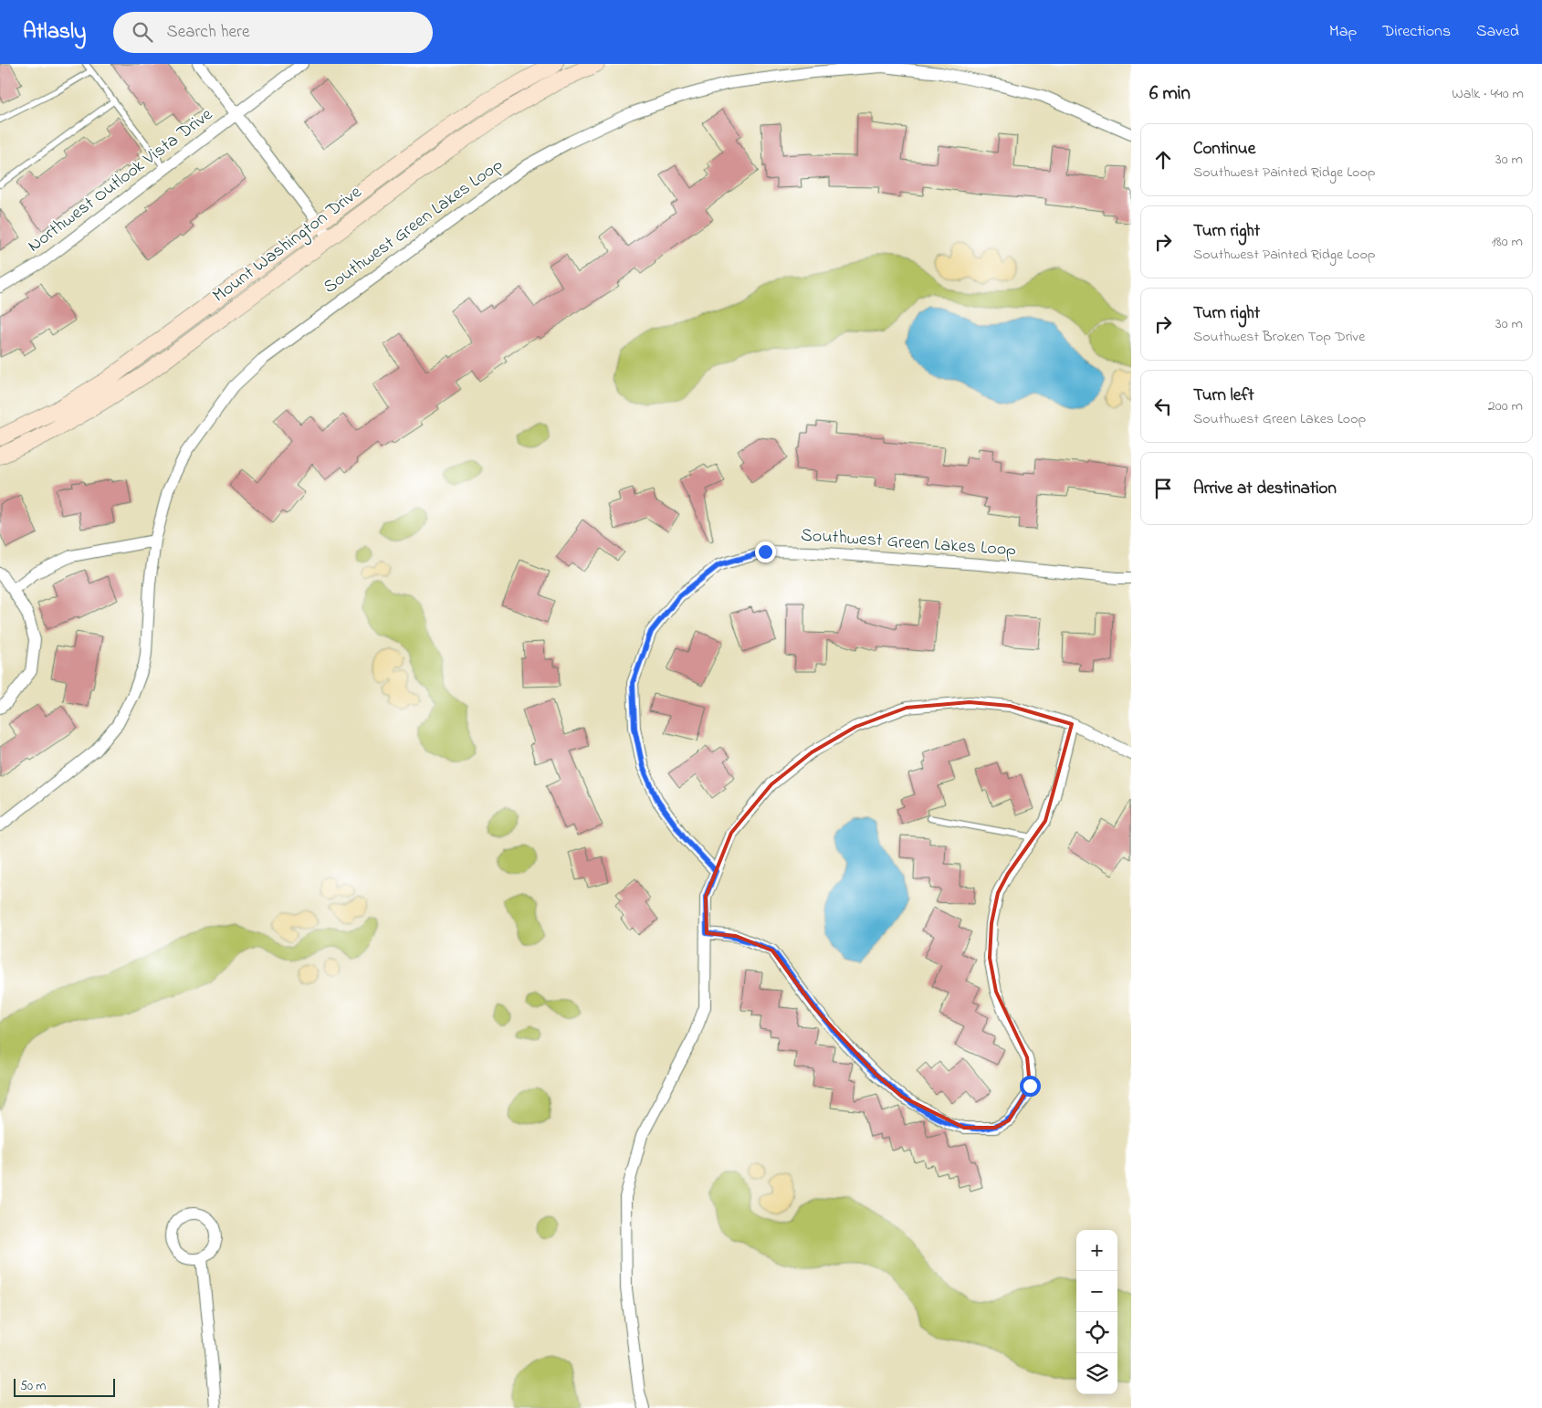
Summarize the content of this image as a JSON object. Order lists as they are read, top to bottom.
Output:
{
  "streets": {
    "main road": ["Mount Washington Drive"],
    "street": ["Northwest Outlook Vista Drive", "Southwest Green Lakes Loop"]
  },
  "scale_bar": "50 m",
  "page": {
    "header": "Atlasly",
    "search": "Search here",
    "nav": ["Map", "Directions", "Saved"],
    "heading": ["6 min", "Walk · 440 m"],
    "list": [
      ["Continue", "Southwest Painted Ridge Loop", "30 m"],
      ["Turn right", "Southwest Painted Ridge Loop", "180 m"],
      ["Turn right", "Southwest Broken Top Drive", "30 m"],
      ["Turn left", "Southwest Green Lakes Loop", "200 m"],
      "Arrive at destination"
    ],
    "map_buttons": ["+", "−"],
    "scale": "50 m"
  }
}
